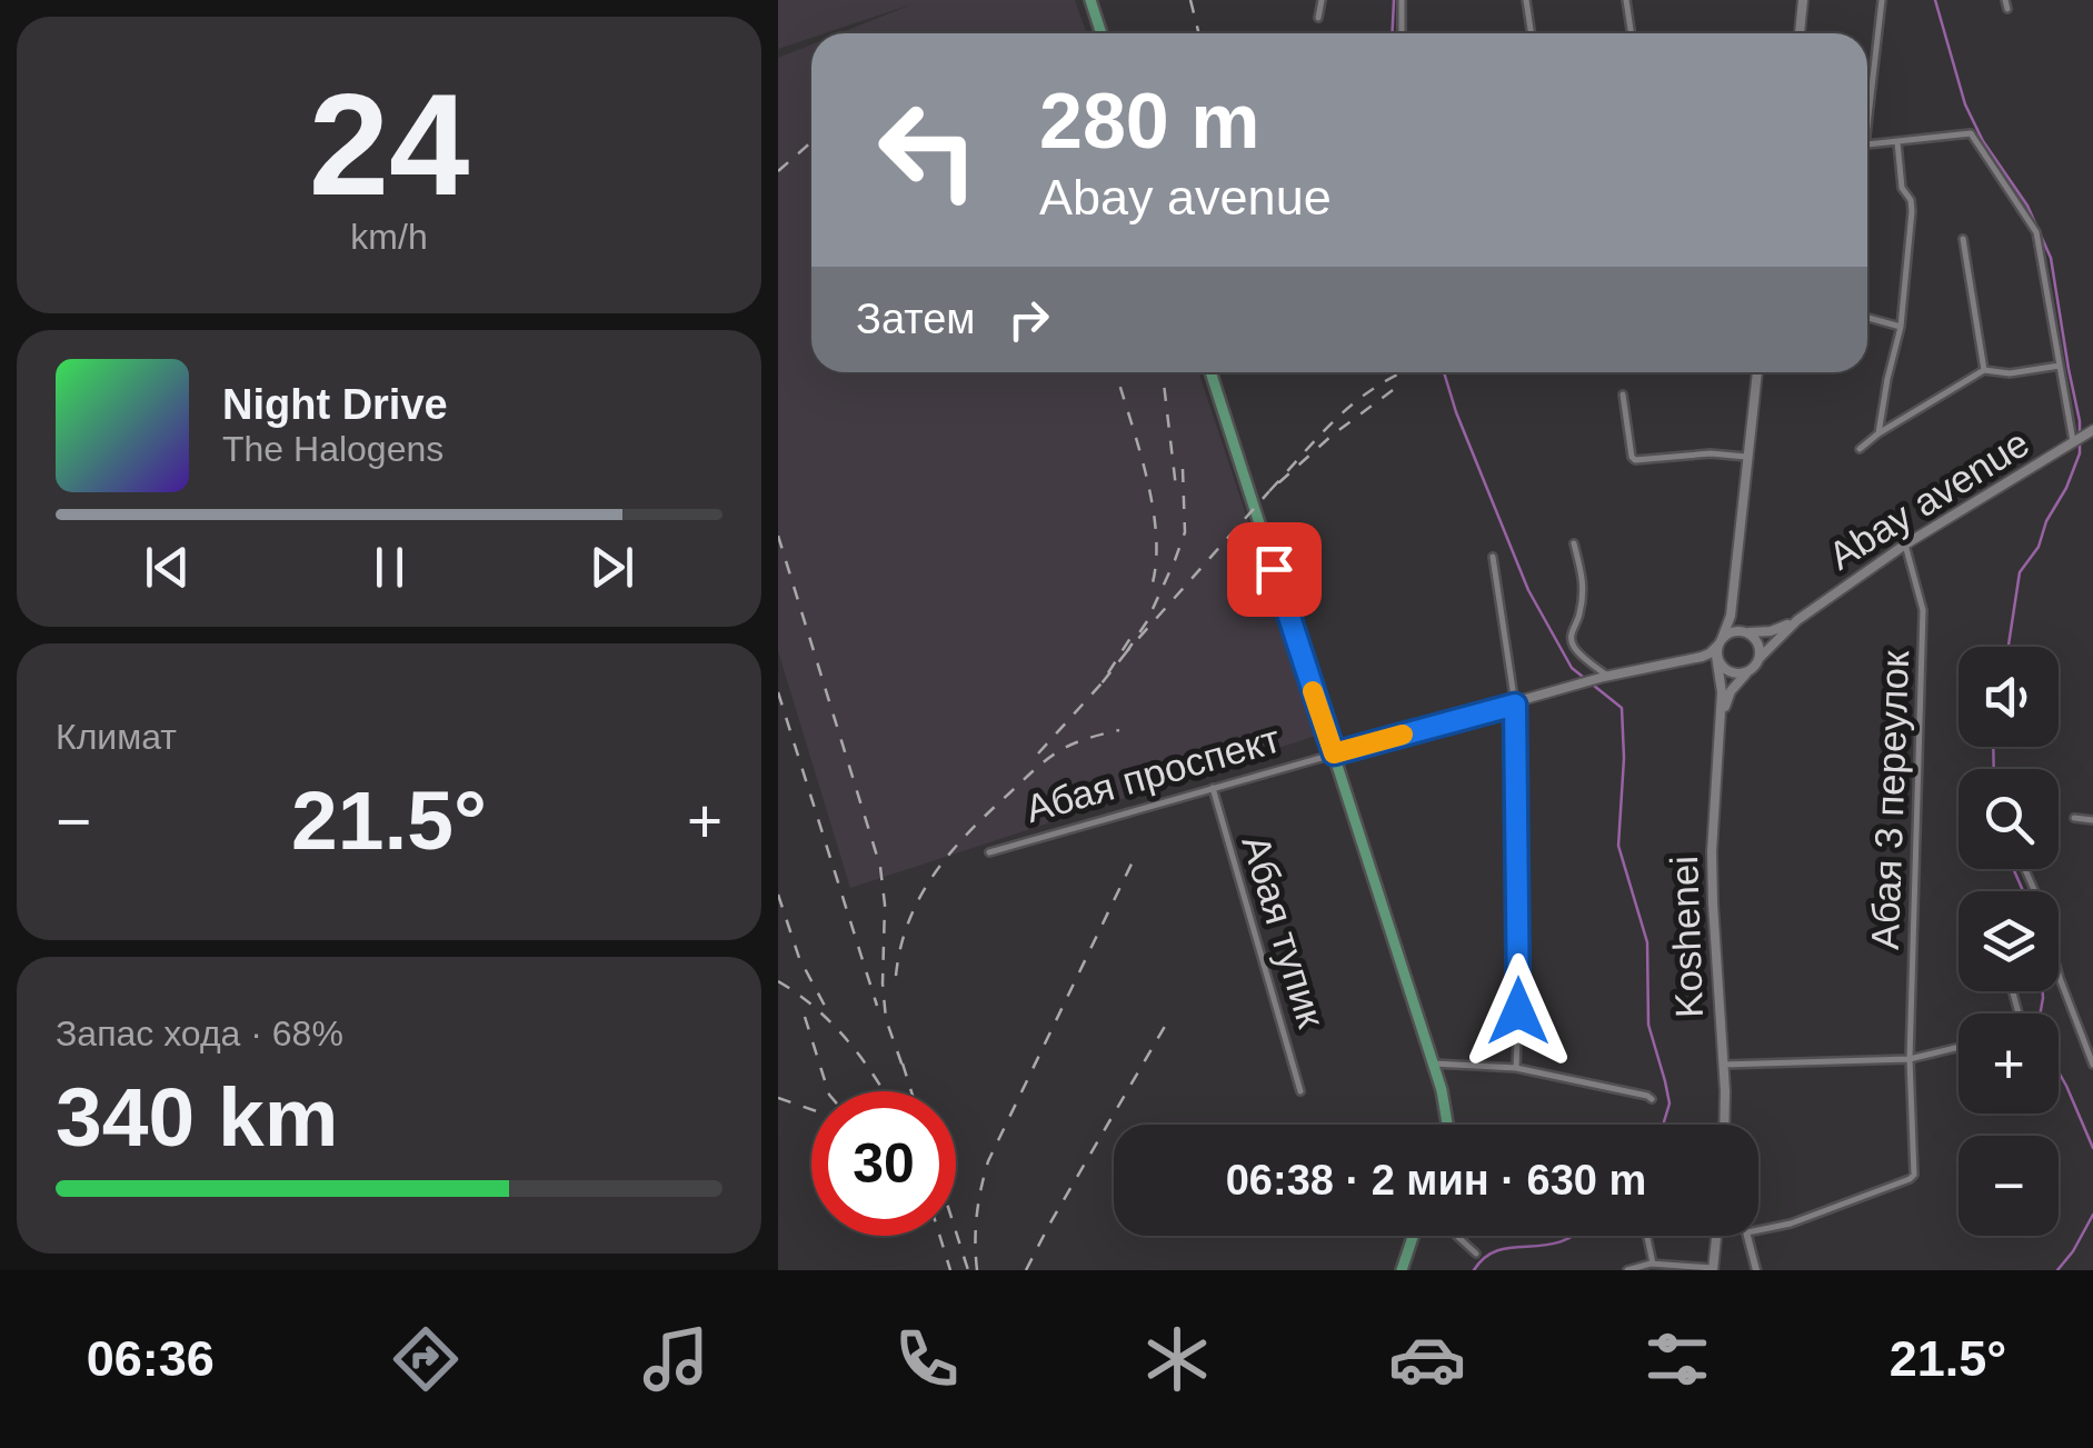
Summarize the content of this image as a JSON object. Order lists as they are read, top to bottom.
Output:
{
  "streets": {
    "main road": ["Abay avenue", "Koshenei"],
    "street": ["Абая проспект", "Абая 3 переулок", "Абая тупик"]
  },
  "crossings": [
    ["Abay avenue", "Абая 3 переулок"],
    ["Абая проспект", "Абая тупик"]
  ],
  "page": {
    "tile": [
      ["24", "km/h"],
      "Климат",
      ["Запас хода · 68%", "340 km"]
    ],
    "turn": ["280 m", "Abay avenue"],
    "then": "Затем",
    "song": ["Night Drive", "The Halogens"],
    "map_buttons": ["+", "−"],
    "heat": ["−", "21.5°", "+"],
    "limit": "30",
    "trip": "06:38 · 2 мин · 630 m",
    "tabs": ["06:36", "21.5°"]
  }
}
